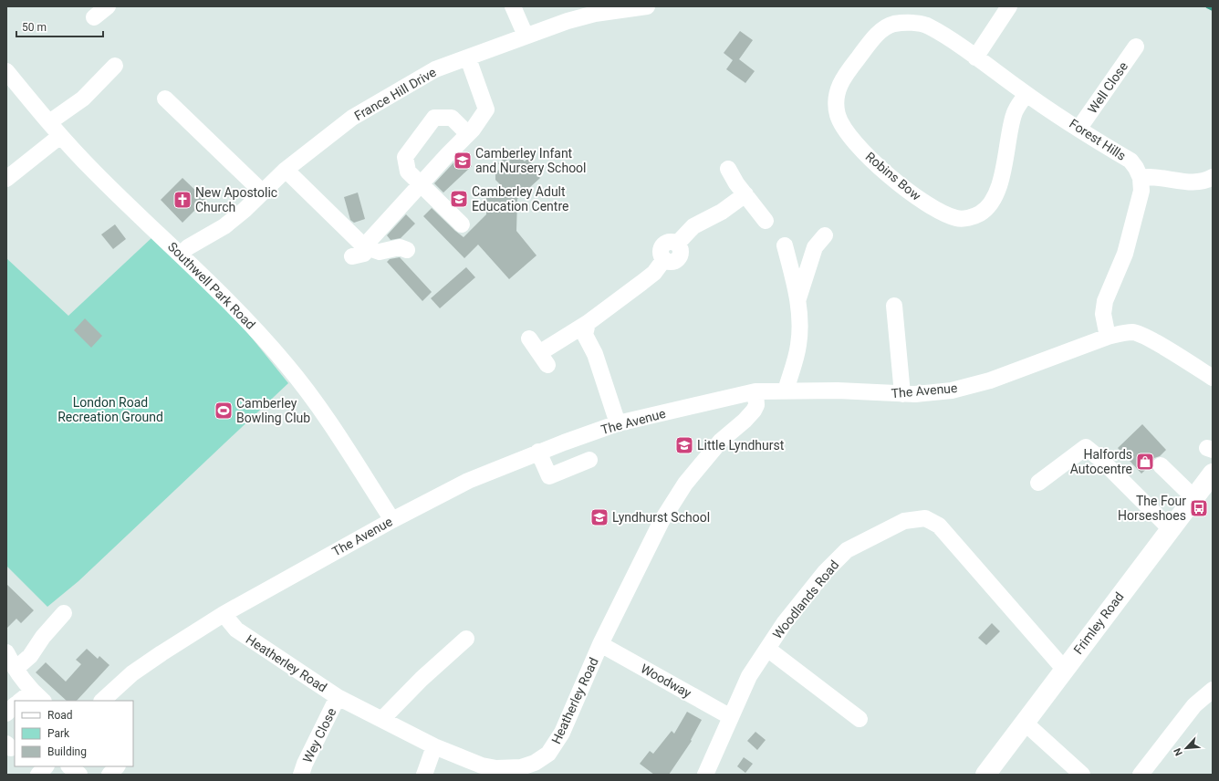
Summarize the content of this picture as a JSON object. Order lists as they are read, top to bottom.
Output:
{
  "streets": {
    "main road": ["Frimley Road"],
    "street": [
      "Well Close",
      "France Hill Drive",
      "Forest Hills",
      "Robins Bow",
      "Southwell Park Road",
      "The Avenue",
      "Woodlands Road",
      "Heatherley Road",
      "Woodway",
      "Wey Close"
    ]
  },
  "crossings": [
    ["Well Close", "Forest Hills"],
    ["France Hill Drive", "Southwell Park Road"],
    ["Forest Hills", "Robins Bow"],
    ["Southwell Park Road", "The Avenue"],
    ["The Avenue", "Heatherley Road"],
    ["Woodlands Road", "Frimley Road"],
    ["Woodlands Road", "Woodway"],
    ["Heatherley Road", "Woodway"],
    ["Heatherley Road", "Wey Close"]
  ],
  "parks": ["London Road Recreation Ground"],
  "places": {
    "school or university": [
      "Camberley Infant and Nursery School",
      "Camberley Adult Education Centre",
      "Little Lyndhurst",
      "Lyndhurst School"
    ],
    "church": ["New Apostolic Church"],
    "sports": ["Camberley Bowling Club"],
    "shop": ["Halfords Autocentre"],
    "bus stop": ["The Four Horseshoes"]
  },
  "legend": ["Road", "Park", "Building"],
  "scale_bar": "50 m",
  "north": "bottom left"
}
